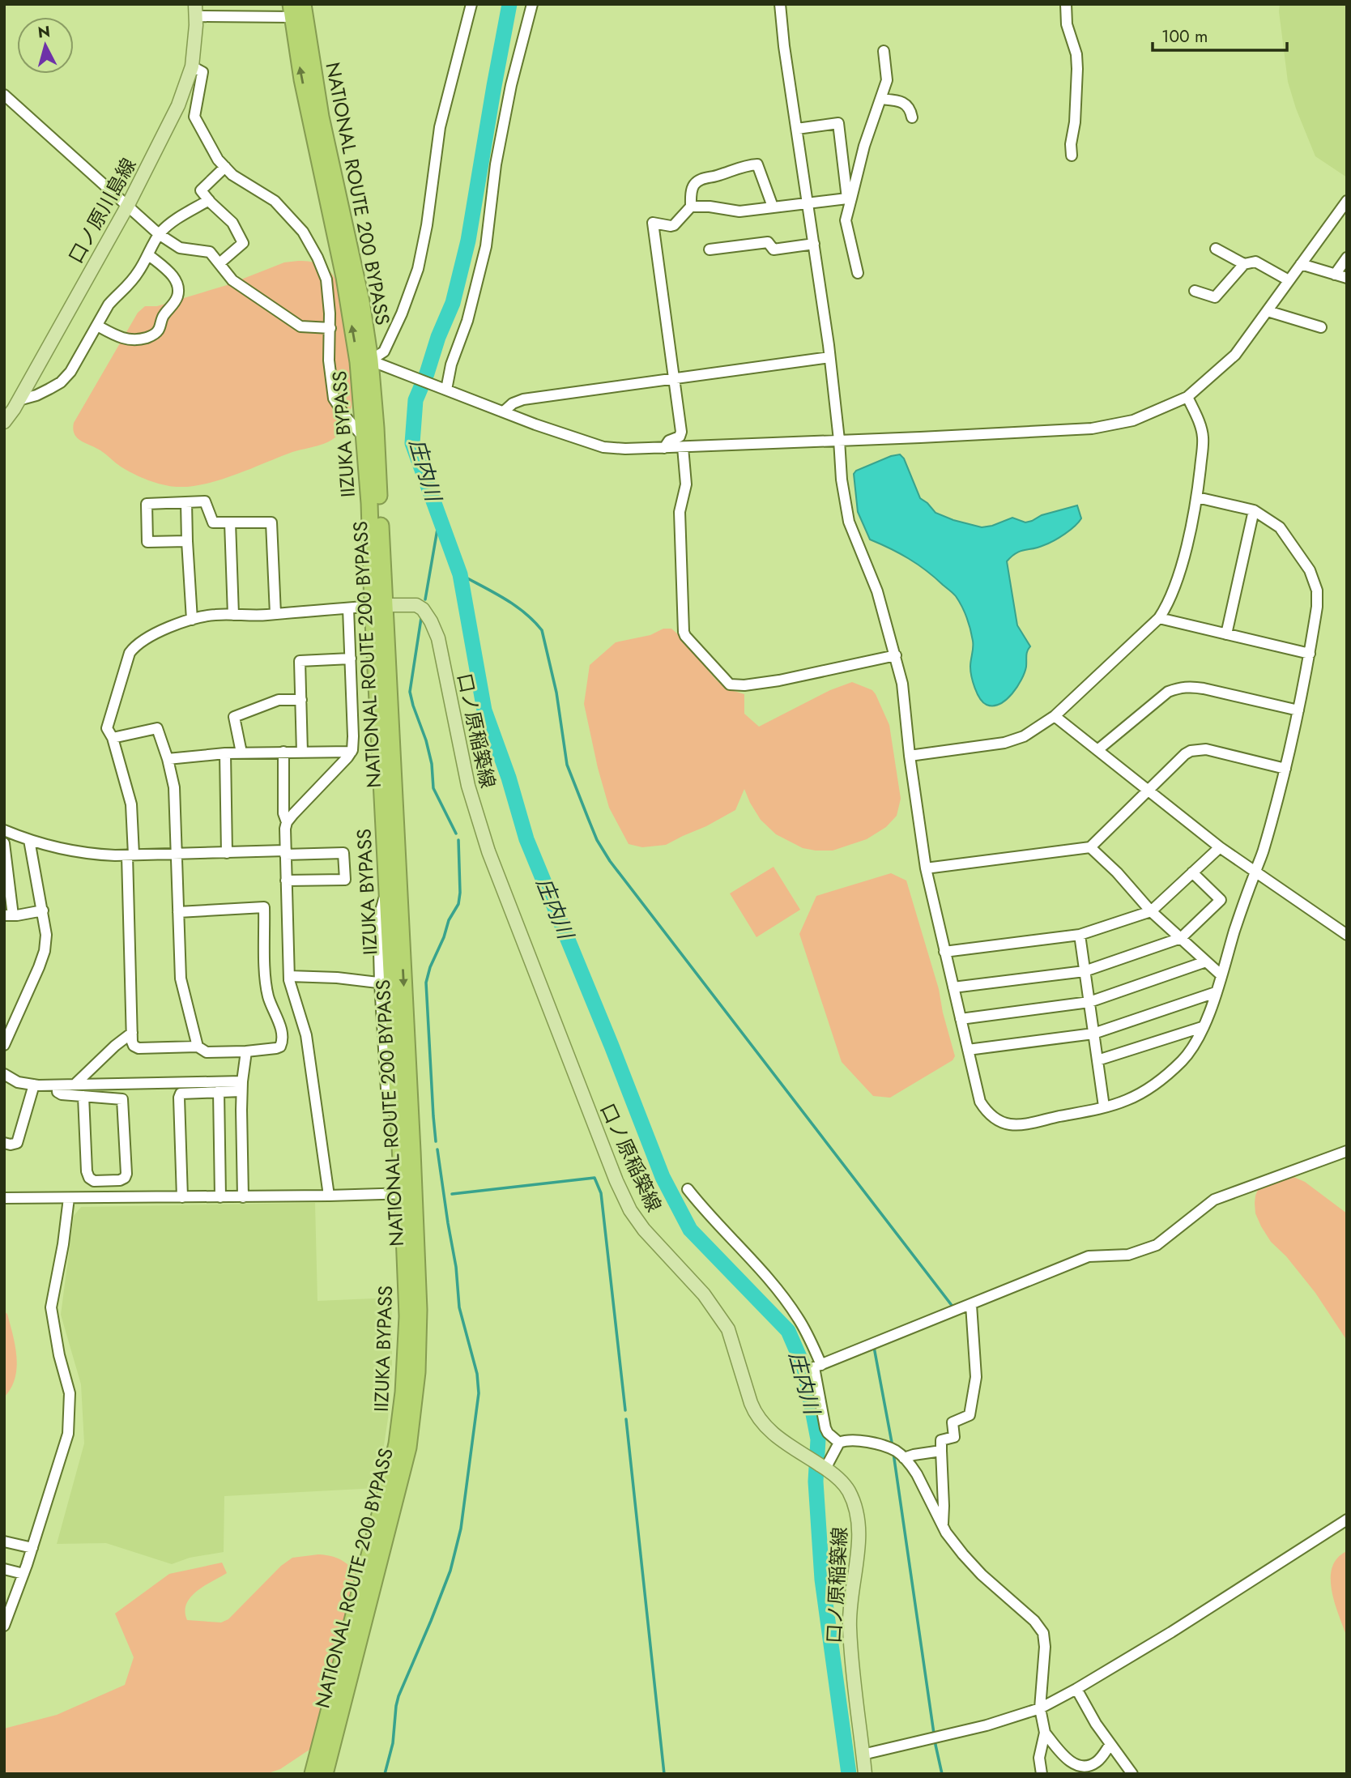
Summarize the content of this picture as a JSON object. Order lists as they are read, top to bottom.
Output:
{
  "streets": {
    "highway": ["NATIONAL ROUTE 200 BYPASS", "IIZUKA BYPASS"],
    "main road": ["口ノ原川島線", "口ノ原稲築線"]
  },
  "crossings": [
    ["NATIONAL ROUTE 200 BYPASS", "IIZUKA BYPASS"],
    ["NATIONAL ROUTE 200 BYPASS", "口ノ原稲築線"],
    ["IIZUKA BYPASS", "口ノ原稲築線"]
  ],
  "water": ["庄内川"],
  "scale_bar": "100 m",
  "north": "top"
}
